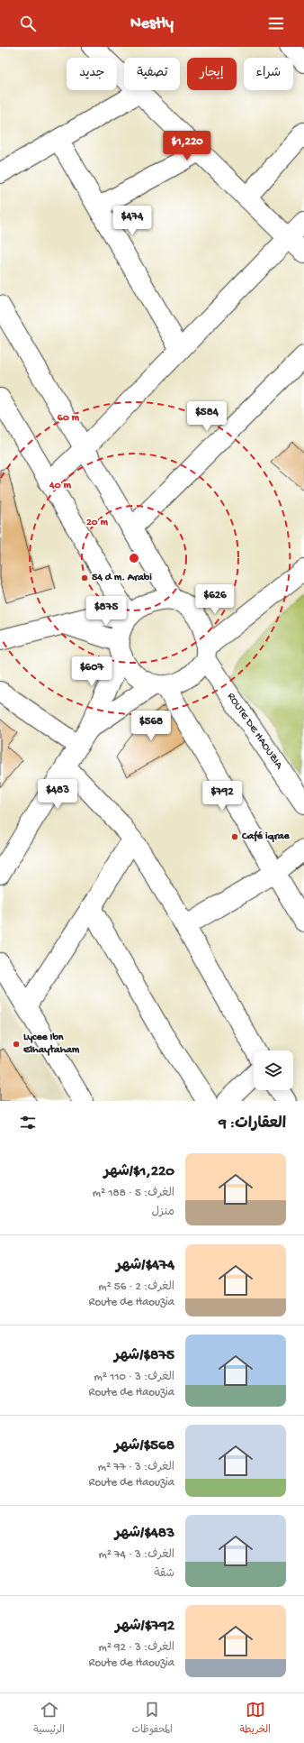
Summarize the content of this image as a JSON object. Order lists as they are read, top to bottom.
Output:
{
  "streets": {
    "street": ["ROUTE DE HAOUZIA"]
  },
  "places": ["54 d m. Arabi", "Café iqrae", "Lycee Ibn Elhaytaham"],
  "page": {
    "header": "Nestly",
    "chip": [
      "شراء",
      "إيجار",
      "تصفية",
      "جديد"
    ],
    "price": [
      "$1,220",
      "$474",
      "$584",
      "$626",
      "$875",
      "$607",
      "$568",
      "$483",
      "$792"
    ],
    "heading": "العقارات: 9",
    "list": [
      {
        "name": "$1,220/شهر",
        "note": "الغرف: 5 · 188 m² · منزل"
      },
      {
        "name": "$474/شهر",
        "note": "الغرف: 2 · 56 m² · Route de Haouzia"
      },
      {
        "name": "$875/شهر",
        "note": "الغرف: 3 · 110 m² · Route de Haouzia"
      },
      {
        "name": "$568/شهر",
        "note": "الغرف: 3 · 77 m² · Route de Haouzia"
      },
      {
        "name": "$483/شهر",
        "note": "الغرف: 3 · 74 m² · شقة"
      },
      {
        "name": "$792/شهر",
        "note": "الغرف: 3 · 92 m² · Route de Haouzia"
      }
    ],
    "tabs": ["الخريطة", "المحفوظات", "الرئيسية"]
  },
  "rings": ["60 m", "40 m", "20 m"]
}
